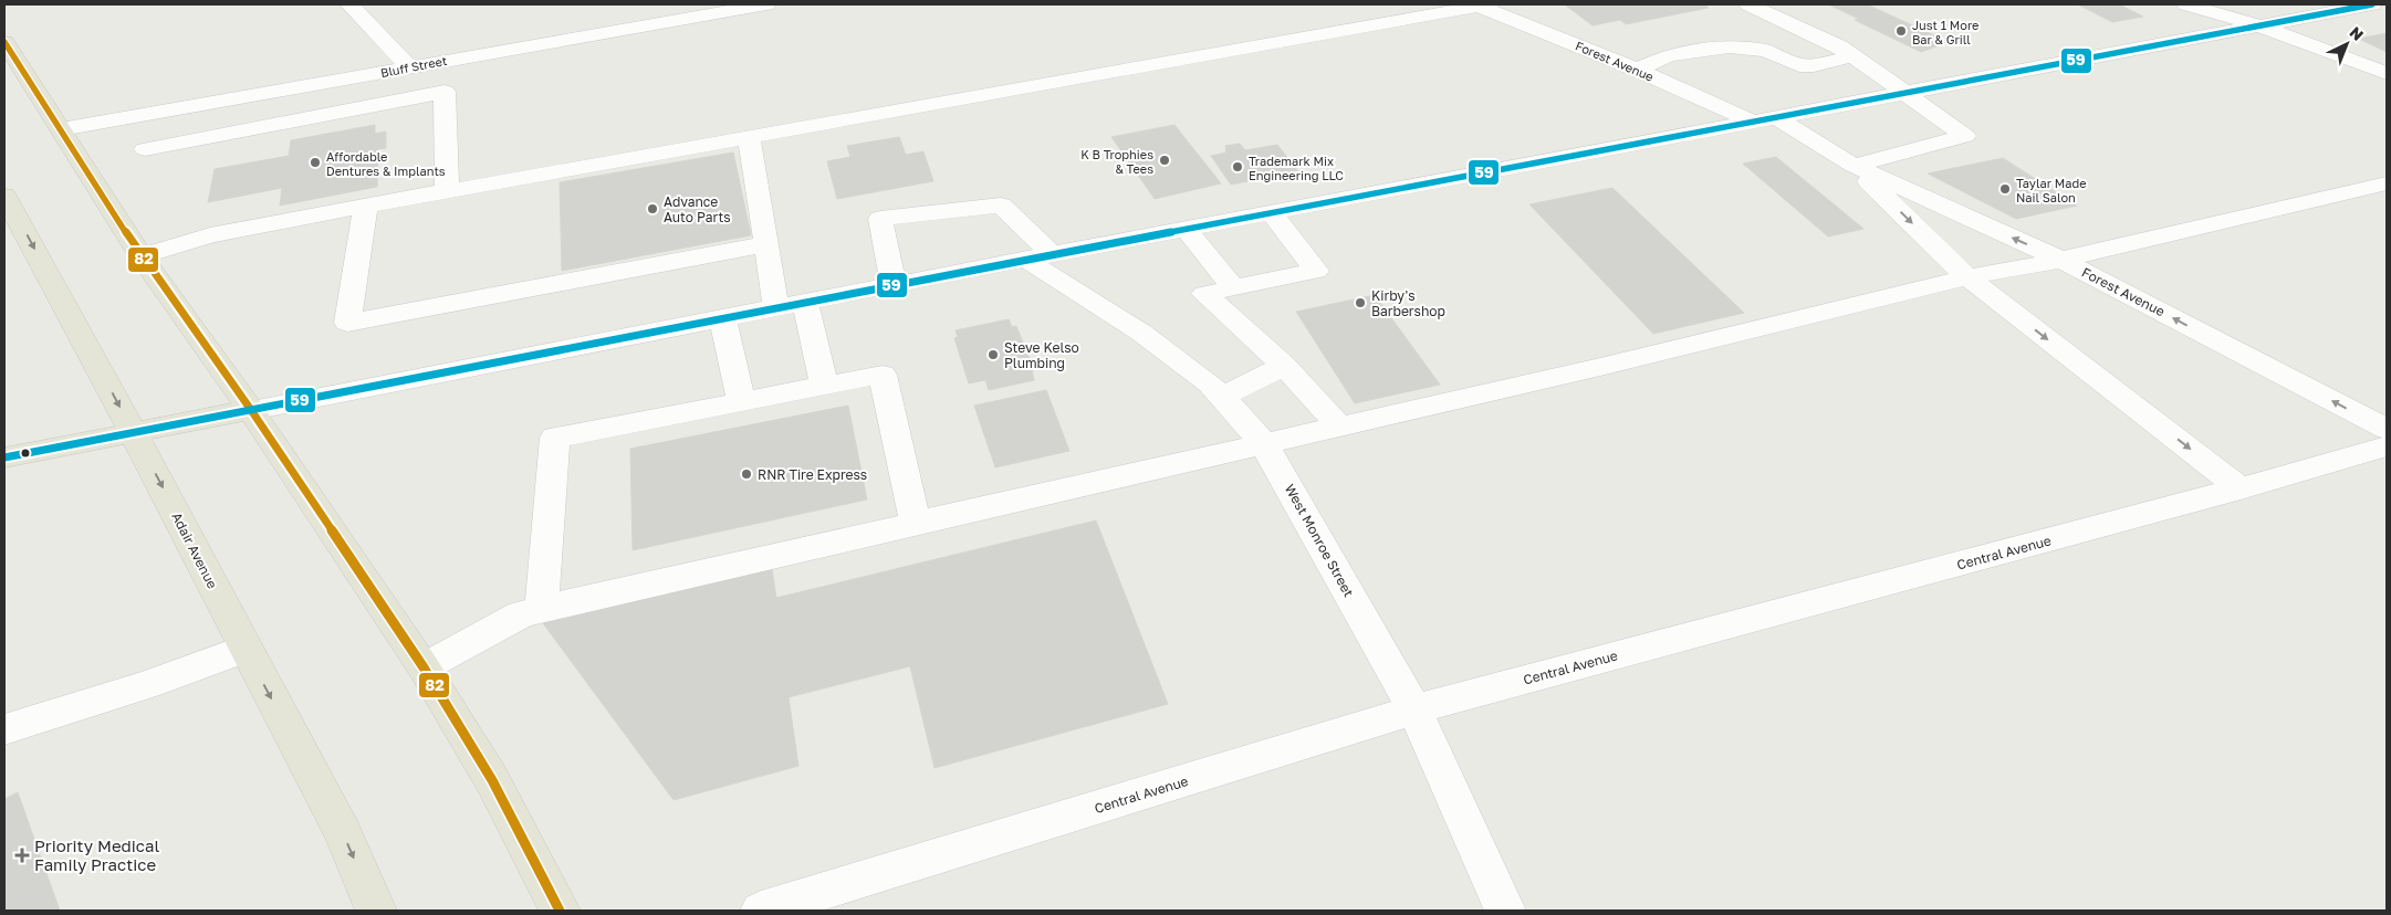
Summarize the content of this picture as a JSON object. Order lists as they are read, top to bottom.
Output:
{
  "streets": {
    "main road": ["Adair Avenue"],
    "street": [
      "Forest Avenue",
      "Bluff Street",
      "West Monroe Street",
      "Central Avenue"
    ]
  },
  "crossings": [
    ["Forest Avenue", "Central Avenue"],
    ["West Monroe Street", "Central Avenue"]
  ],
  "places": {
    "other": [
      "Just 1 More Bar & Grill",
      "K B Trophies & Tees",
      "Affordable Dentures & Implants",
      "Trademark Mix Engineering LLC",
      "Taylar Made Nail Salon",
      "Advance Auto Parts",
      "Kirby's Barbershop",
      "Steve Kelso Plumbing",
      "RNR Tire Express"
    ],
    "health": ["Priority Medical Family Practice"]
  },
  "lines": ["transit line 59", "transit line 82"],
  "north": "top right"
}
